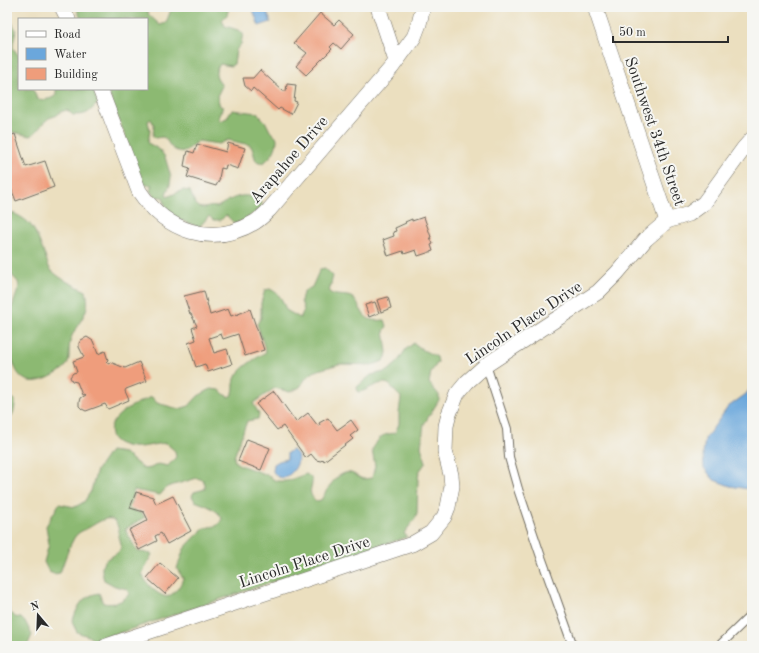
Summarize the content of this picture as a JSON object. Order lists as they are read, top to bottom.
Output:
{
  "streets": {
    "street": ["Southwest 34th Street", "Arapahoe Drive", "Lincoln Place Drive"]
  },
  "crossings": [
    ["Southwest 34th Street", "Lincoln Place Drive"]
  ],
  "legend": ["Road", "Water", "Building"],
  "scale_bar": "50 m",
  "north": "top"
}
